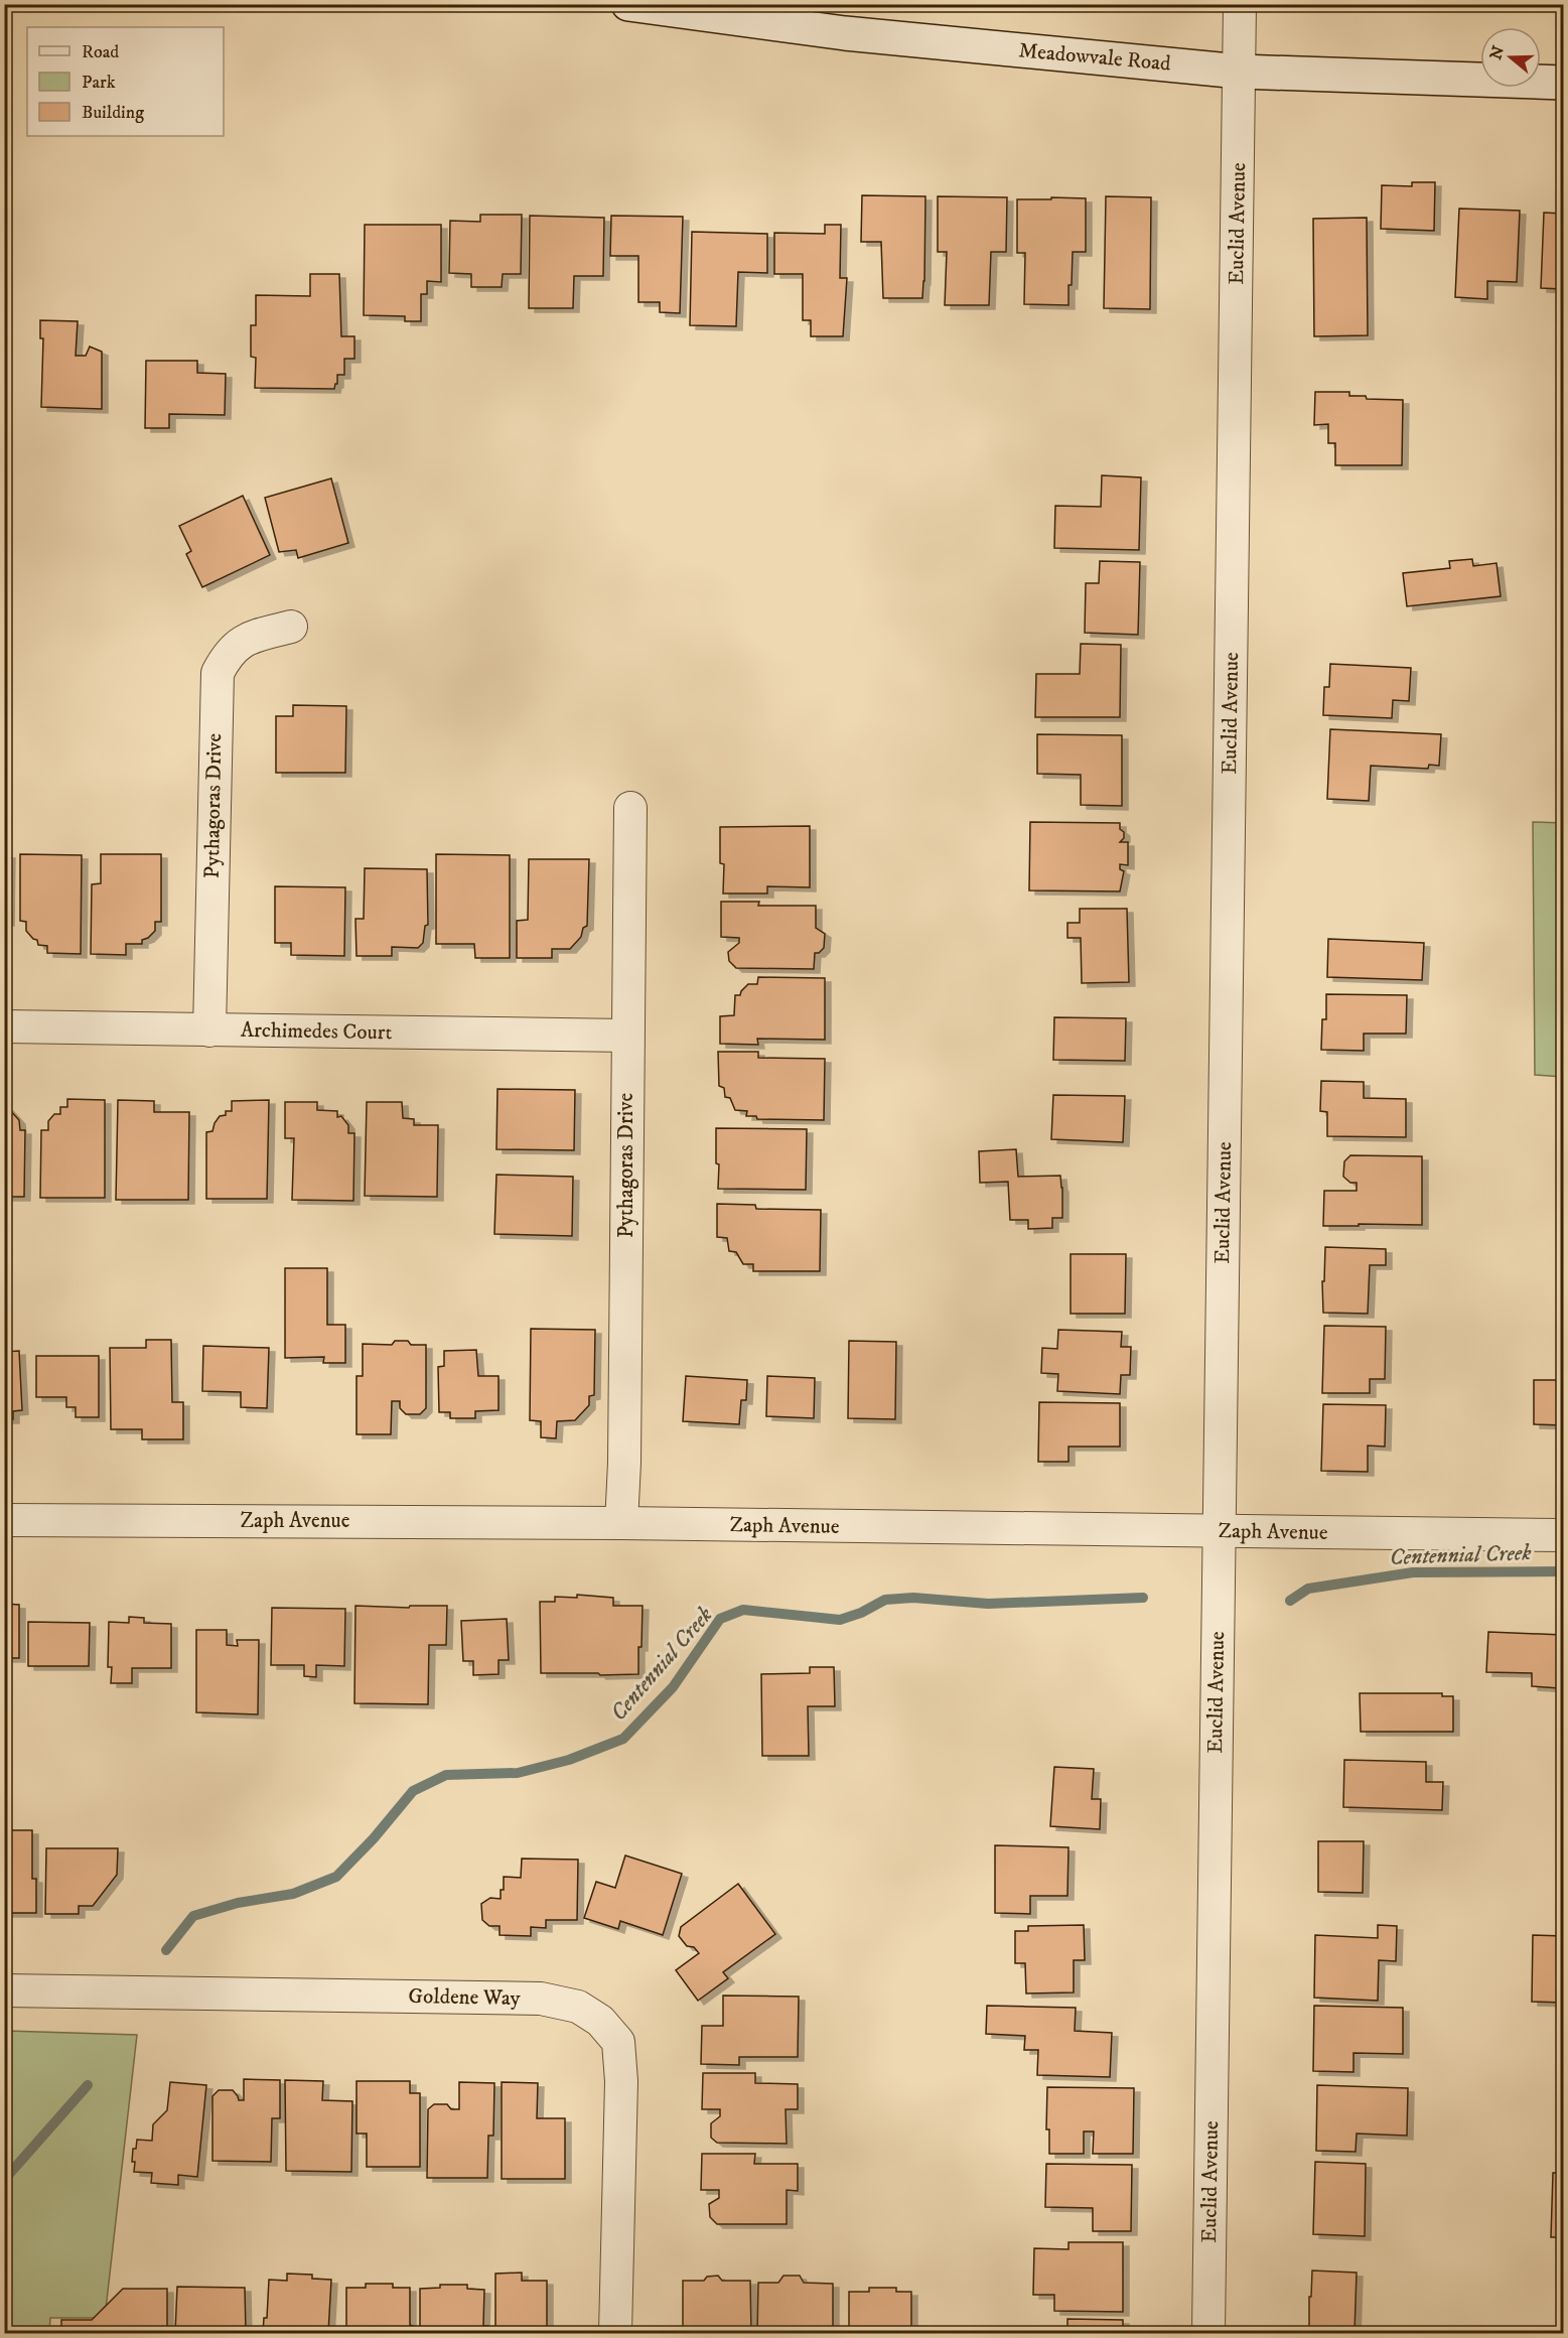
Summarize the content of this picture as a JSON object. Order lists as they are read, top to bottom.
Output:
{
  "streets": {
    "main road": ["Meadowvale Road"],
    "street": [
      "Euclid Avenue",
      "Pythagoras Drive",
      "Archimedes Court",
      "Zaph Avenue",
      "Goldene Way"
    ]
  },
  "crossings": [
    ["Meadowvale Road", "Euclid Avenue"],
    ["Euclid Avenue", "Zaph Avenue"],
    ["Pythagoras Drive", "Archimedes Court"],
    ["Pythagoras Drive", "Zaph Avenue"]
  ],
  "water": ["Centennial Creek"],
  "legend": ["Road", "Park", "Building"],
  "north": "left"
}
